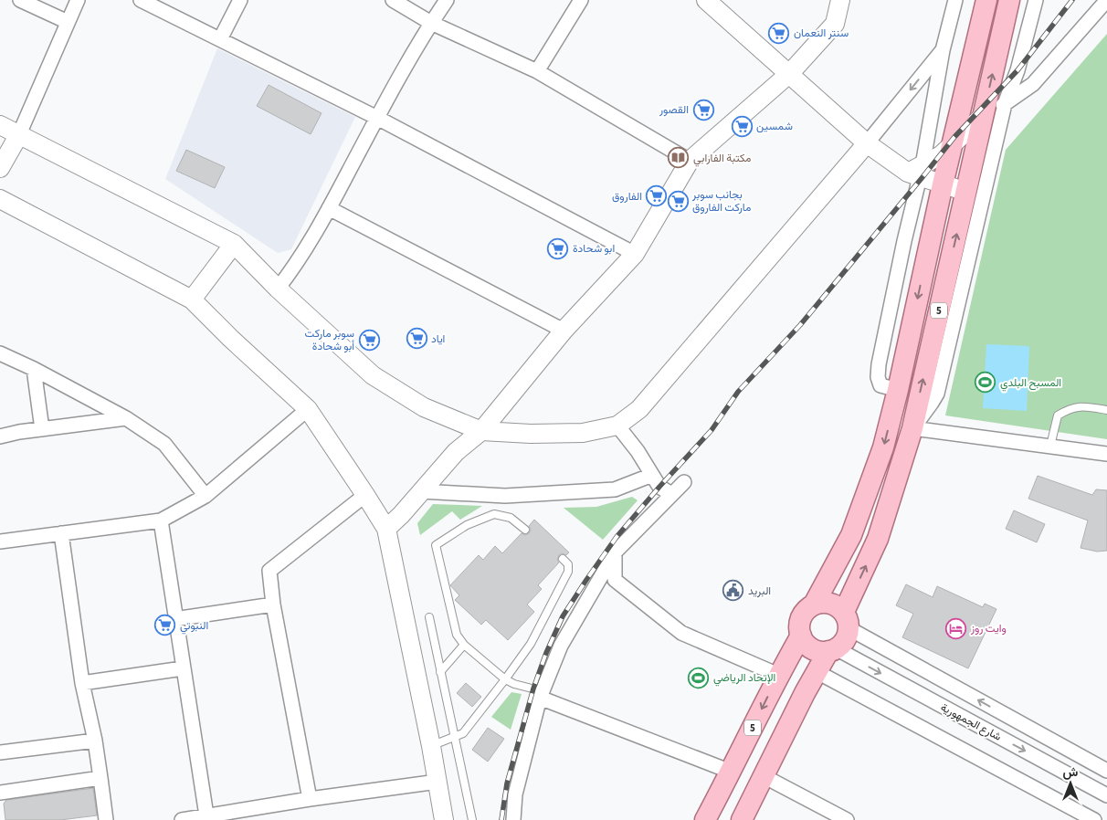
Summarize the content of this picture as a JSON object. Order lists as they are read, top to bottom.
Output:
{
  "streets": {
    "main road": ["5"],
    "street": ["شارع الجمهورية"]
  },
  "crossings": [
    ["5", "شارع الجمهورية"]
  ],
  "places": {
    "supermarket": [
      "سنتر النعمان",
      "القصور",
      "شمسين",
      "الفاروق",
      "بجانب سوبر ماركت الفاروق",
      "ابو شحادة",
      "اياد",
      "سوبر ماركت أبو شحادة",
      "النبوتي"
    ],
    "library": ["مكتبة الفارابي"],
    "sports": ["المسبح البلدي", "الإتحاد الرياضي"],
    "public building": ["البريد"],
    "hotel": ["وايت روز"]
  },
  "north": "top"
}
